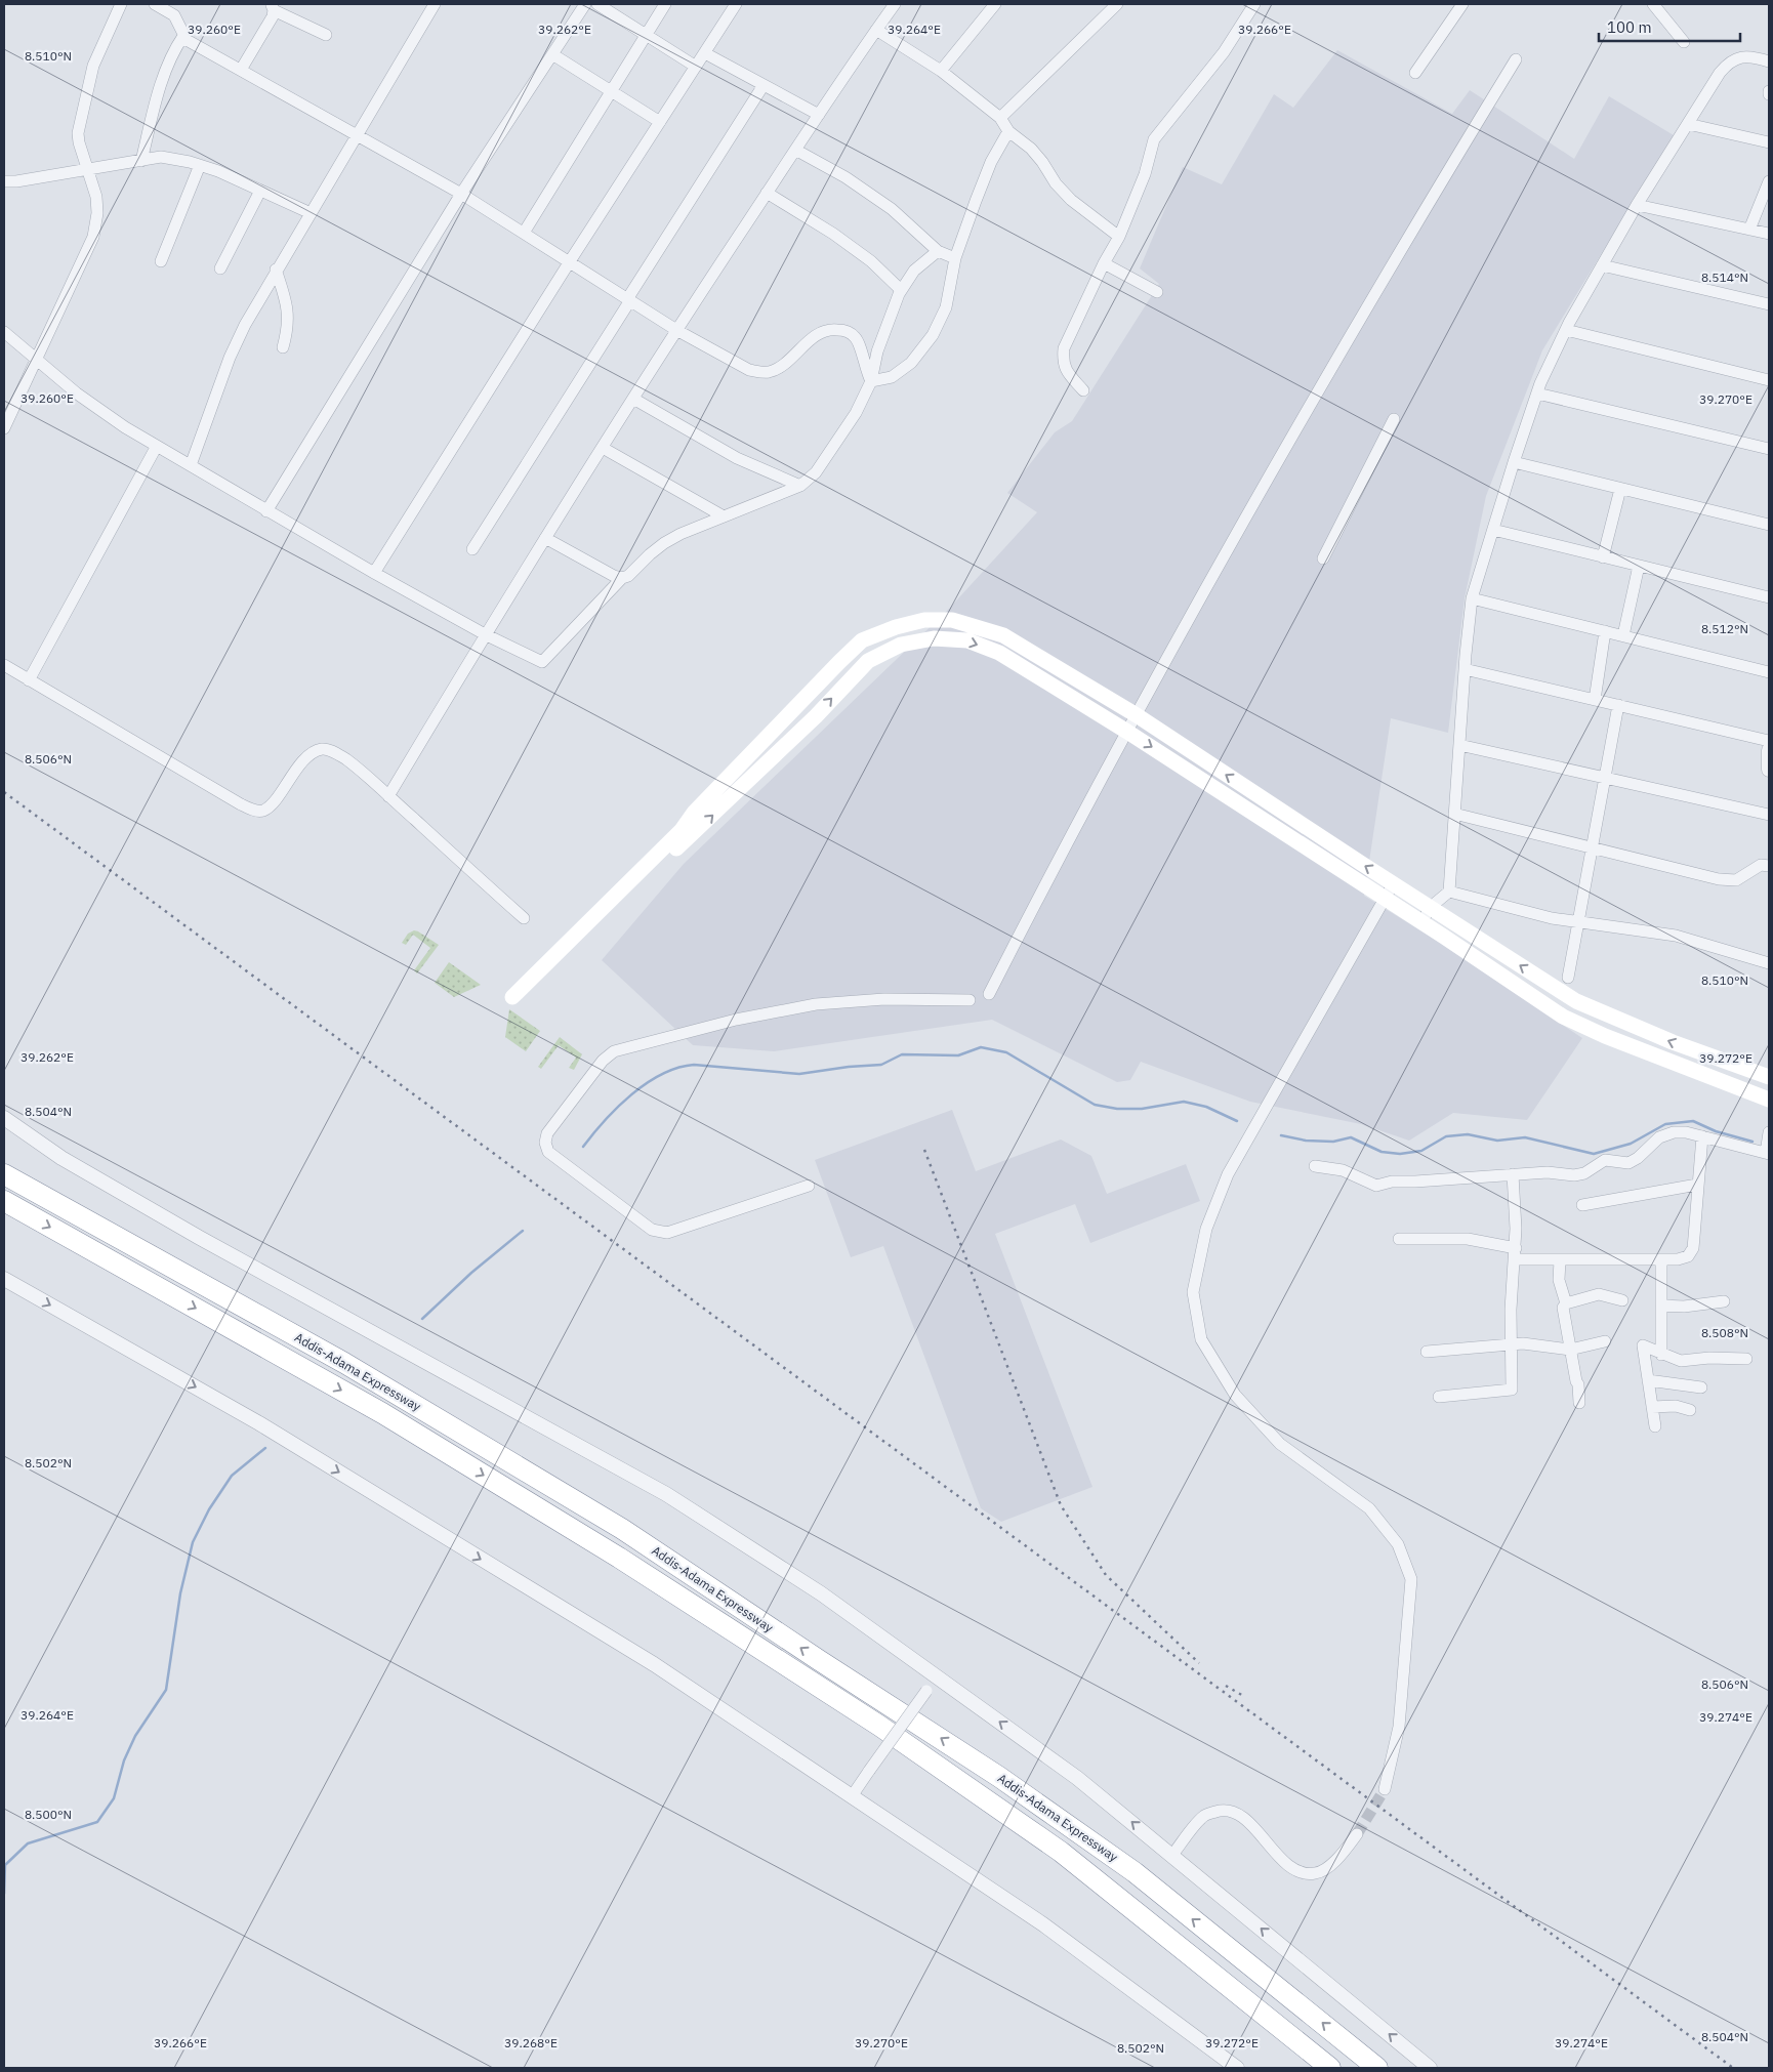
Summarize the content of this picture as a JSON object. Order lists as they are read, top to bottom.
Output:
{
  "streets": {
    "highway": ["Addis-Adama Expressway"]
  },
  "scale_bar": "100 m",
  "coordinates": [
    "39.262°E",
    "39.264°E",
    "39.266°E",
    "39.260°E",
    "8.510°N",
    "8.514°N",
    "39.270°E",
    "8.512°N",
    "8.506°N",
    "39.272°E",
    "8.504°N",
    "8.508°N",
    "8.502°N",
    "39.274°E",
    "8.500°N",
    "39.268°E"
  ]
}
